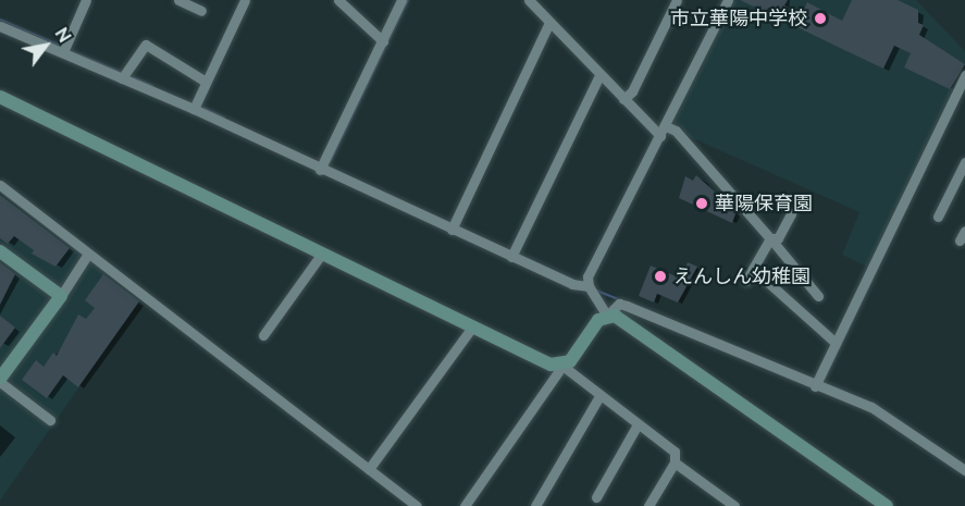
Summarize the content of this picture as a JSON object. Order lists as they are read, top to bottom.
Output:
{
  "places": ["市立華陽中学校", "華陽保育園", "えんしん幼稚園"],
  "north": "top right"
}
